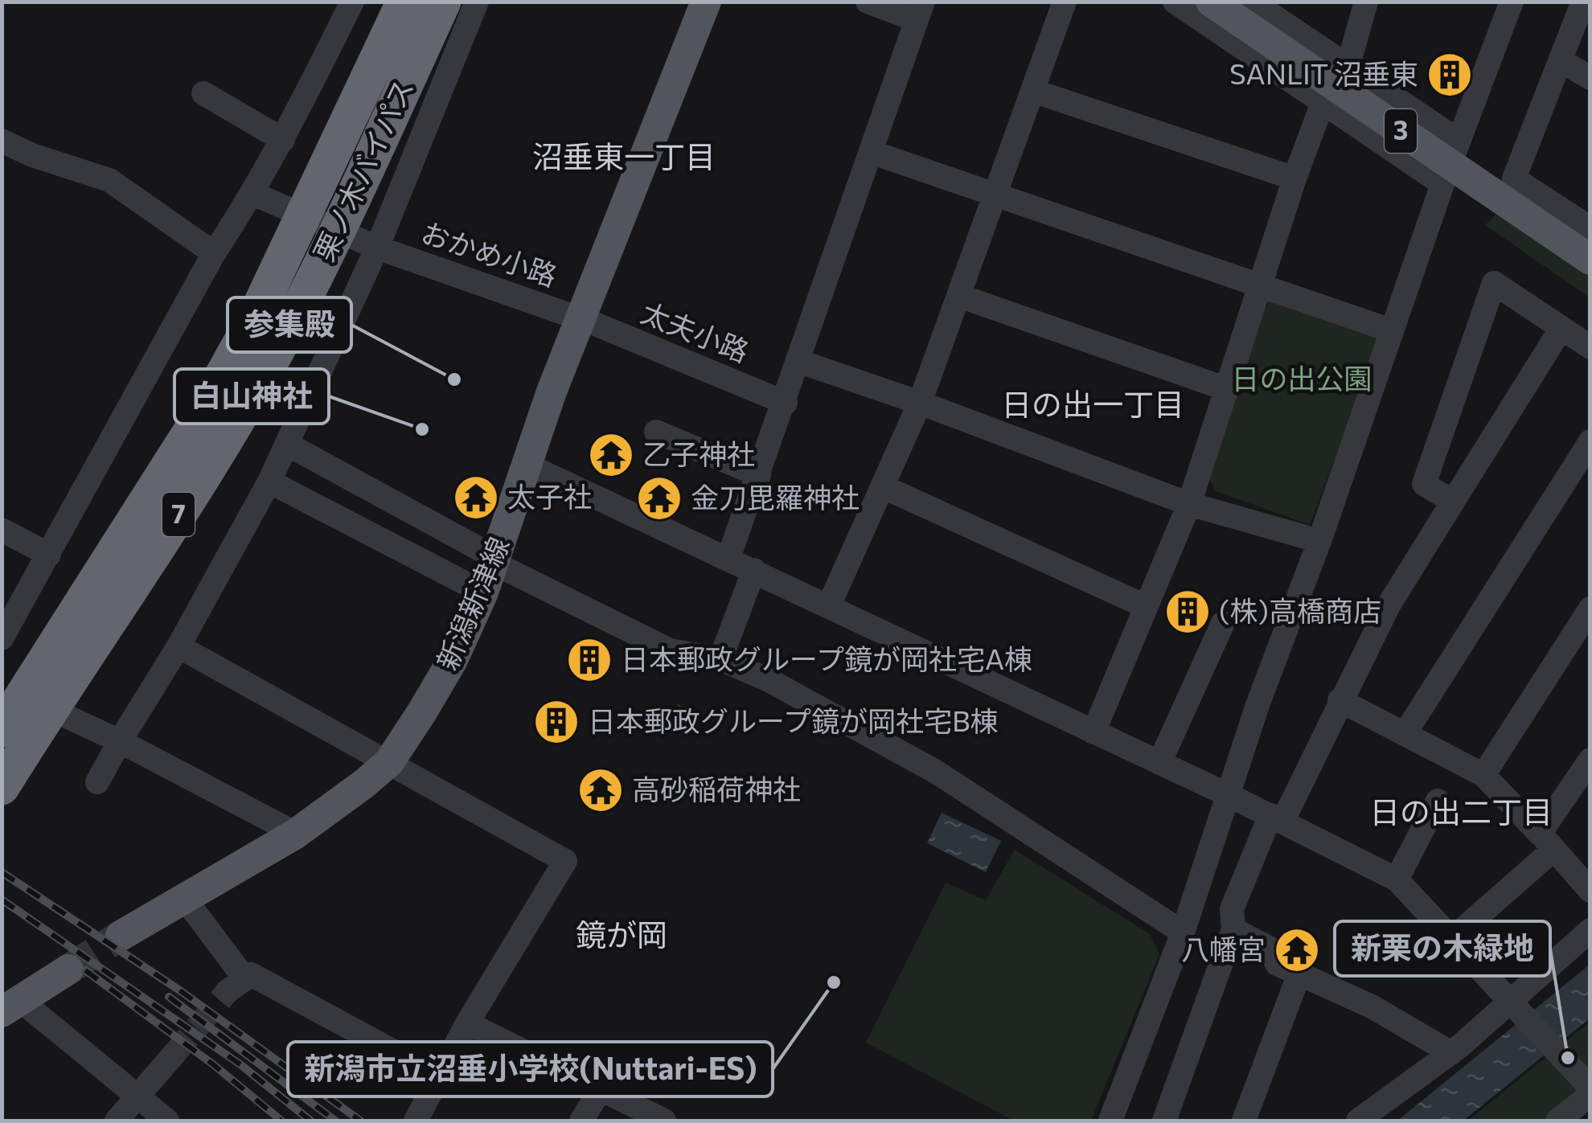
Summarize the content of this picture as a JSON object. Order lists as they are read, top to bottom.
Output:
{
  "streets": {
    "highway": ["栗ノ木バイパス", "7"],
    "main road": ["3", "新潟新津線"],
    "street": ["おかめ小路", "太夫小路"]
  },
  "crossings": [
    ["栗ノ木バイパス", "おかめ小路"],
    ["おかめ小路", "太夫小路"],
    ["おかめ小路", "新潟新津線"],
    ["太夫小路", "新潟新津線"]
  ],
  "districts": [
    "沼垂東一丁目",
    "日の出一丁目",
    "日の出二丁目",
    "鏡が岡"
  ],
  "parks": ["日の出公園"],
  "places": {
    "building": [
      "SANLIT 沼垂東",
      "(株)高橋商店",
      "日本郵政グループ鏡が岡社宅A棟",
      "日本郵政グループ鏡が岡社宅B棟"
    ],
    "other": [
      "参集殿",
      "白山神社",
      "新潟市立沼垂小学校(Nuttari-ES)",
      "新栗の木緑地"
    ],
    "temple": [
      "乙子神社",
      "太子社",
      "金刀毘羅神社",
      "高砂稲荷神社",
      "八幡宮"
    ]
  }
}
